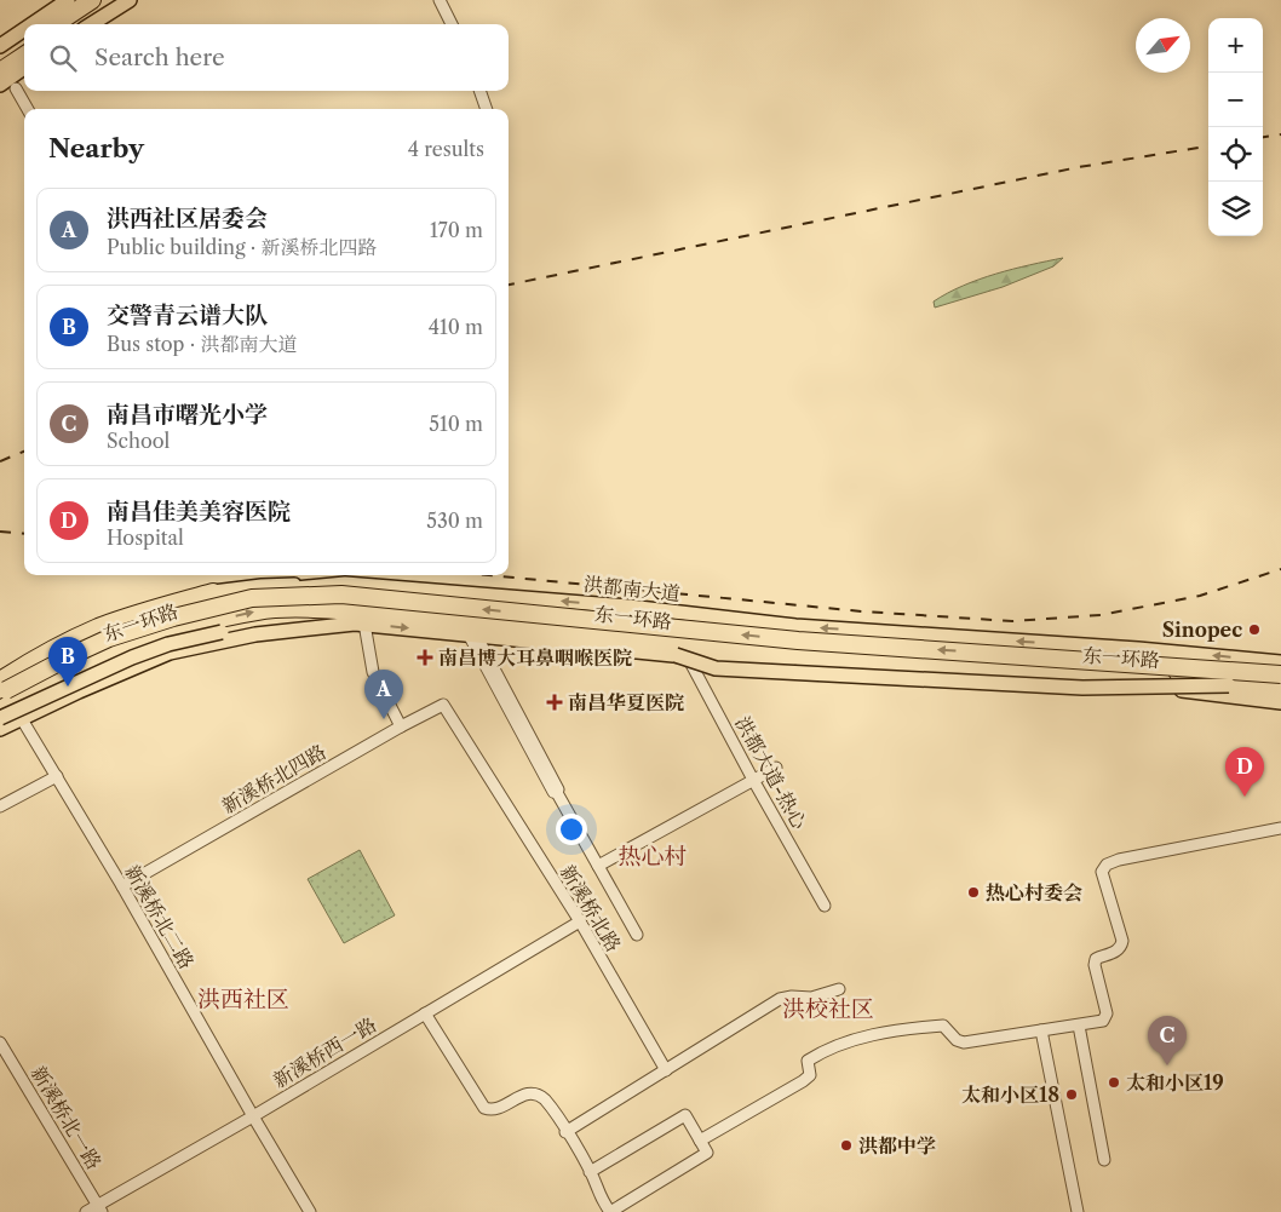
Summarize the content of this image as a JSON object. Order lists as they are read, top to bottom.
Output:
{
  "streets": {
    "highway": ["东一环路"],
    "main road": ["洪都南大道"],
    "street": [
      "洪都大道-热心",
      "新溪桥北四路",
      "新溪桥北路",
      "新溪桥北二路",
      "新溪桥西一路",
      "新溪桥北一路"
    ]
  },
  "crossings": [
    ["洪都南大道", "东一环路"],
    ["洪都南大道", "新溪桥北二路"],
    ["东一环路", "新溪桥北二路"],
    ["新溪桥北四路", "新溪桥北路"],
    ["新溪桥北四路", "新溪桥北二路"],
    ["新溪桥北路", "新溪桥西一路"],
    ["新溪桥北二路", "新溪桥西一路"],
    ["新溪桥西一路", "新溪桥北一路"]
  ],
  "districts": ["热心村", "洪西社区", "洪校社区"],
  "places": {
    "other": [
      "Sinopec",
      "热心村委会",
      "太和小区19",
      "太和小区18",
      "洪都中学"
    ],
    "health": ["南昌博大耳鼻咽喉医院", "南昌华夏医院"]
  },
  "north": "top right",
  "page": {
    "map_buttons": ["+", "−"],
    "search": "Search here",
    "heading": ["Nearby", "4 results"],
    "list": [
      {
        "mark": "A",
        "name": "洪西社区居委会",
        "note": "Public building · 新溪桥北四路",
        "value": "170 m"
      },
      {
        "mark": "B",
        "name": "交警青云谱大队",
        "note": "Bus stop · 洪都南大道",
        "value": "410 m"
      },
      {
        "mark": "C",
        "name": "南昌市曙光小学",
        "note": "School",
        "value": "510 m"
      },
      {
        "mark": "D",
        "name": "南昌佳美美容医院",
        "note": "Hospital",
        "value": "530 m"
      }
    ],
    "pins": [
      "B",
      "A",
      "D",
      "C"
    ]
  }
}
